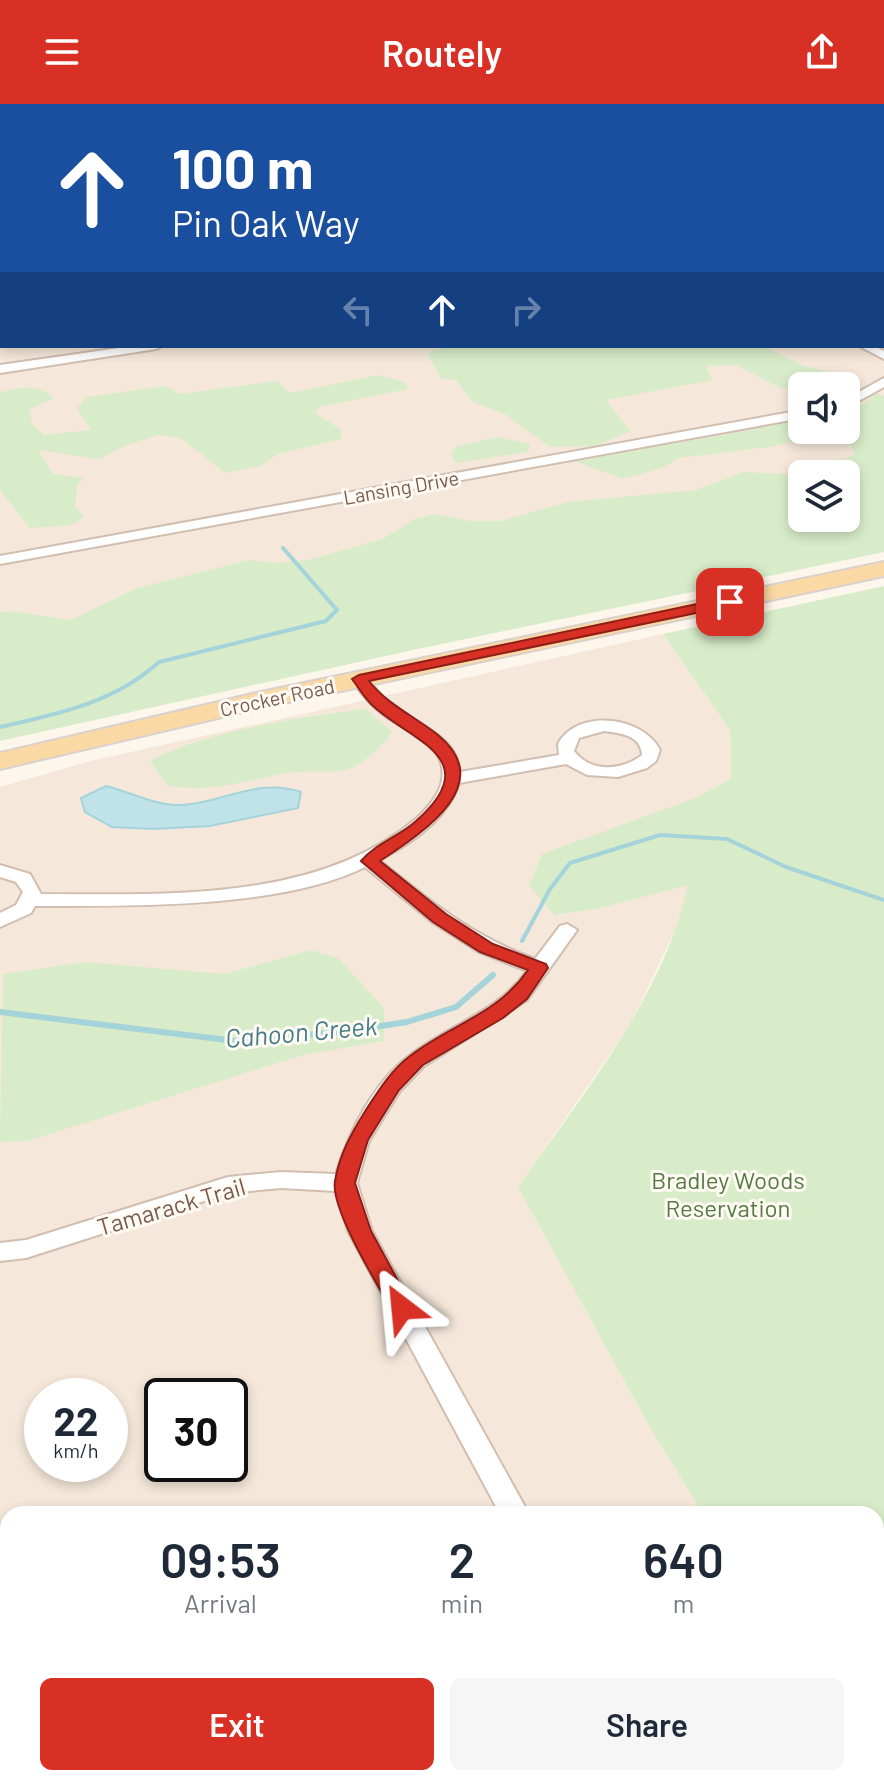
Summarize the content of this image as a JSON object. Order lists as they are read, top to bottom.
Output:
{
  "streets": {
    "main road": ["Crocker Road"],
    "street": ["Lansing Drive", "Tamarack Trail"]
  },
  "water": ["Cahoon Creek"],
  "parks": ["Bradley Woods Reservation"],
  "page": {
    "header": "Routely",
    "turn": ["100 m", "Pin Oak Way"],
    "speed": "22 km/h",
    "limit": "30",
    "eta": [
      "09:53",
      "Arrival",
      "2",
      "min",
      "640",
      "m"
    ],
    "buttons": ["Exit", "Share"]
  }
}
